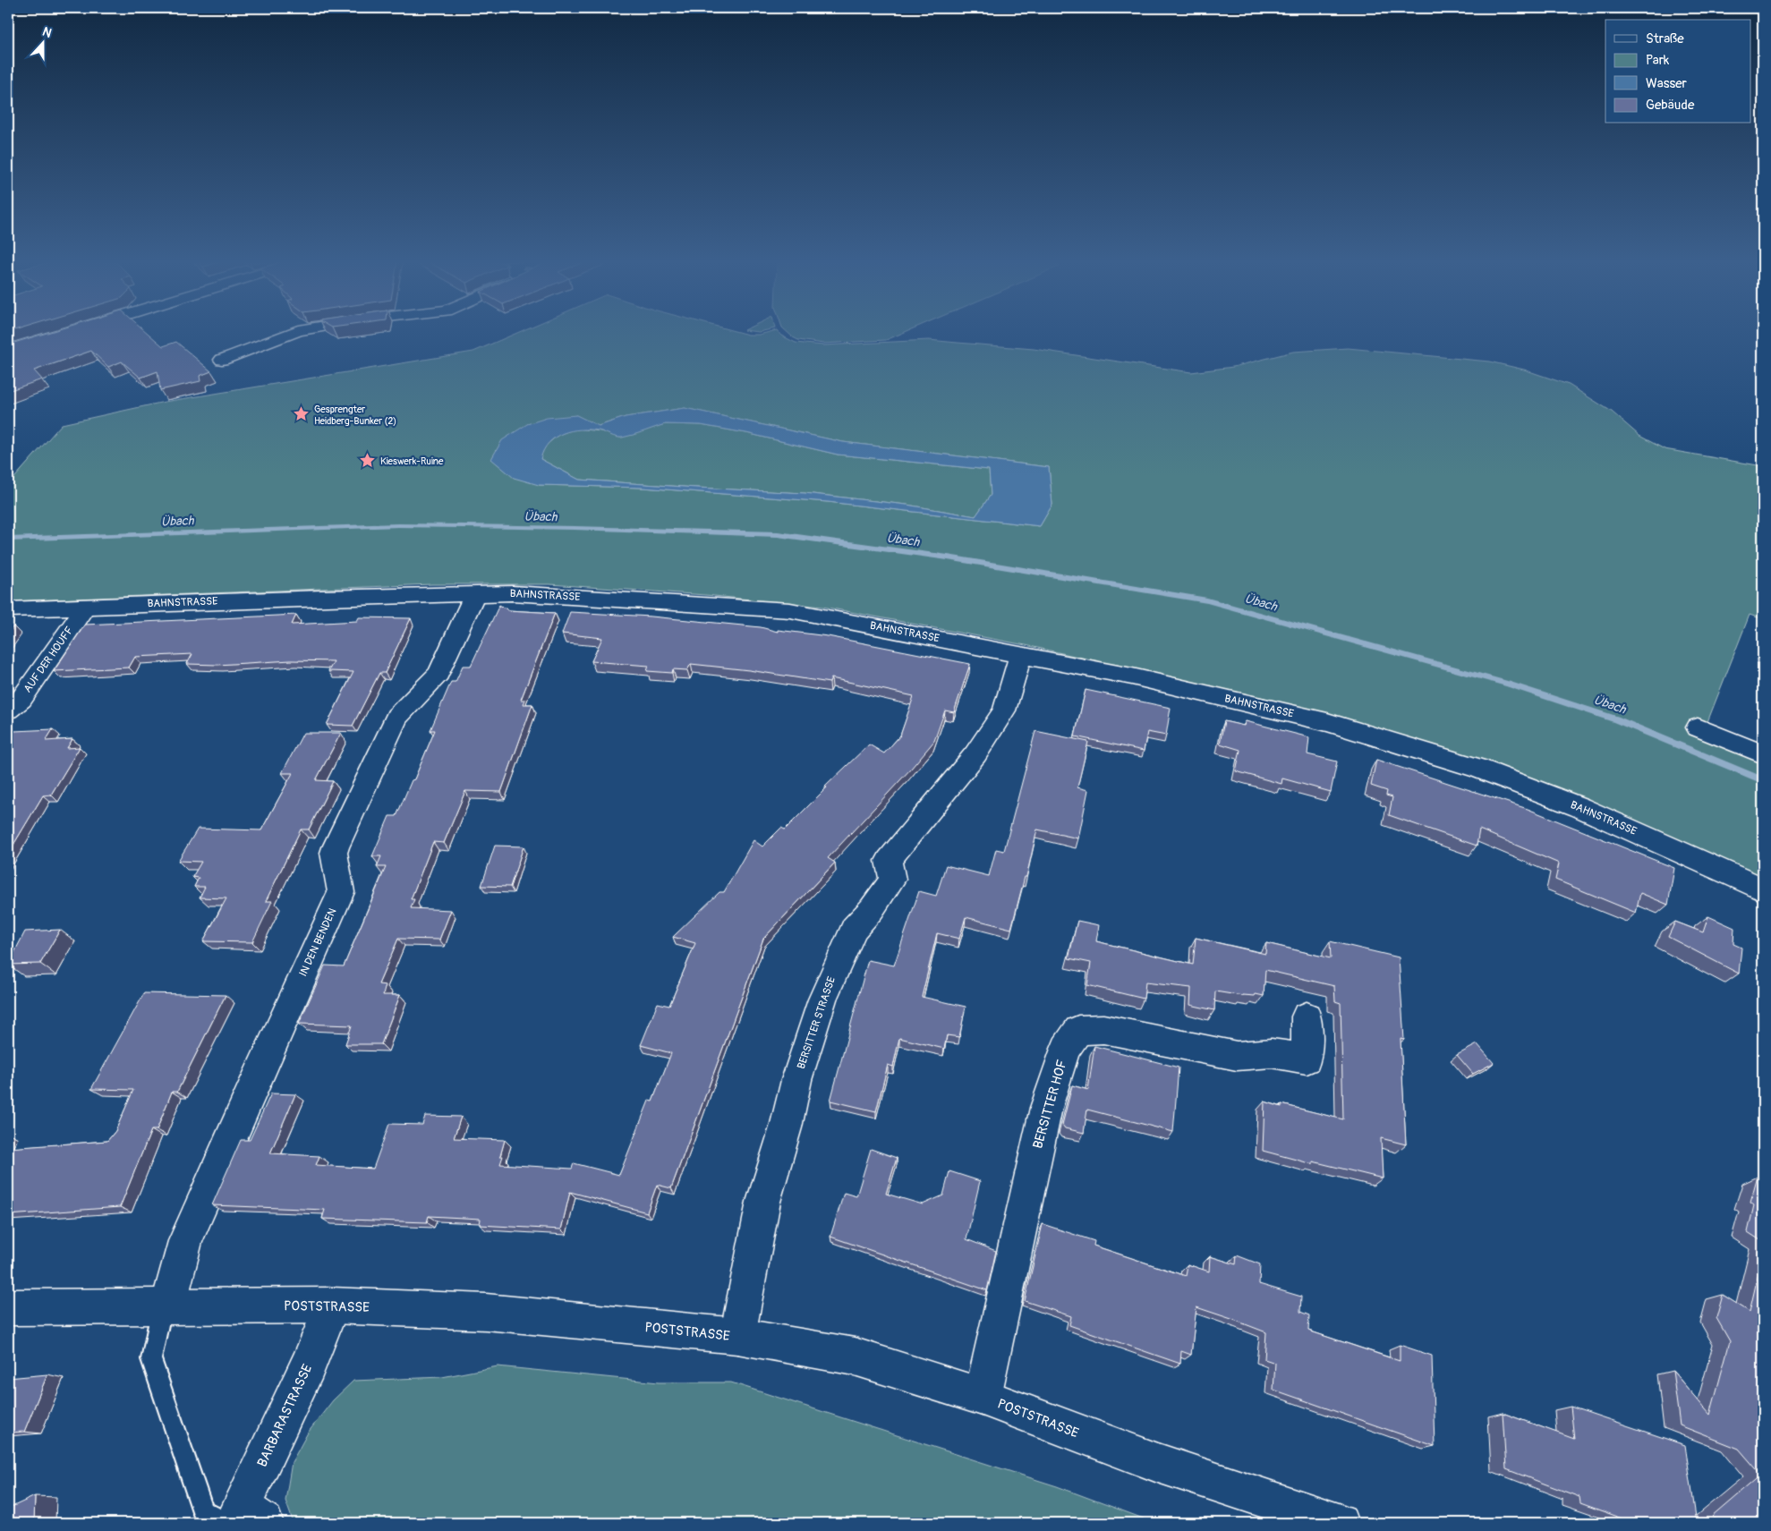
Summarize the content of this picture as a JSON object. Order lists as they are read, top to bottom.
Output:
{
  "streets": {
    "street": [
      "BAHNSTRASSE",
      "AUF DER HOUFF",
      "IN DEN BENDEN",
      "BERSITTER STRASSE",
      "BERSITTER HOF",
      "POSTSTRASSE",
      "BARBARASTRASSE"
    ]
  },
  "crossings": [
    ["BAHNSTRASSE", "AUF DER HOUFF"],
    ["BAHNSTRASSE", "IN DEN BENDEN"],
    ["BAHNSTRASSE", "BERSITTER STRASSE"],
    ["IN DEN BENDEN", "POSTSTRASSE"],
    ["IN DEN BENDEN", "BARBARASTRASSE"],
    ["BERSITTER STRASSE", "POSTSTRASSE"],
    ["BERSITTER HOF", "POSTSTRASSE"],
    ["POSTSTRASSE", "BARBARASTRASSE"]
  ],
  "water": ["Übach"],
  "places": {
    "place": ["Gesprengter Heidberg-Bunker (2)", "Kieswerk-Ruine"]
  },
  "legend": [
    "Straße",
    "Park",
    "Wasser",
    "Gebäude"
  ],
  "north": "top"
}
